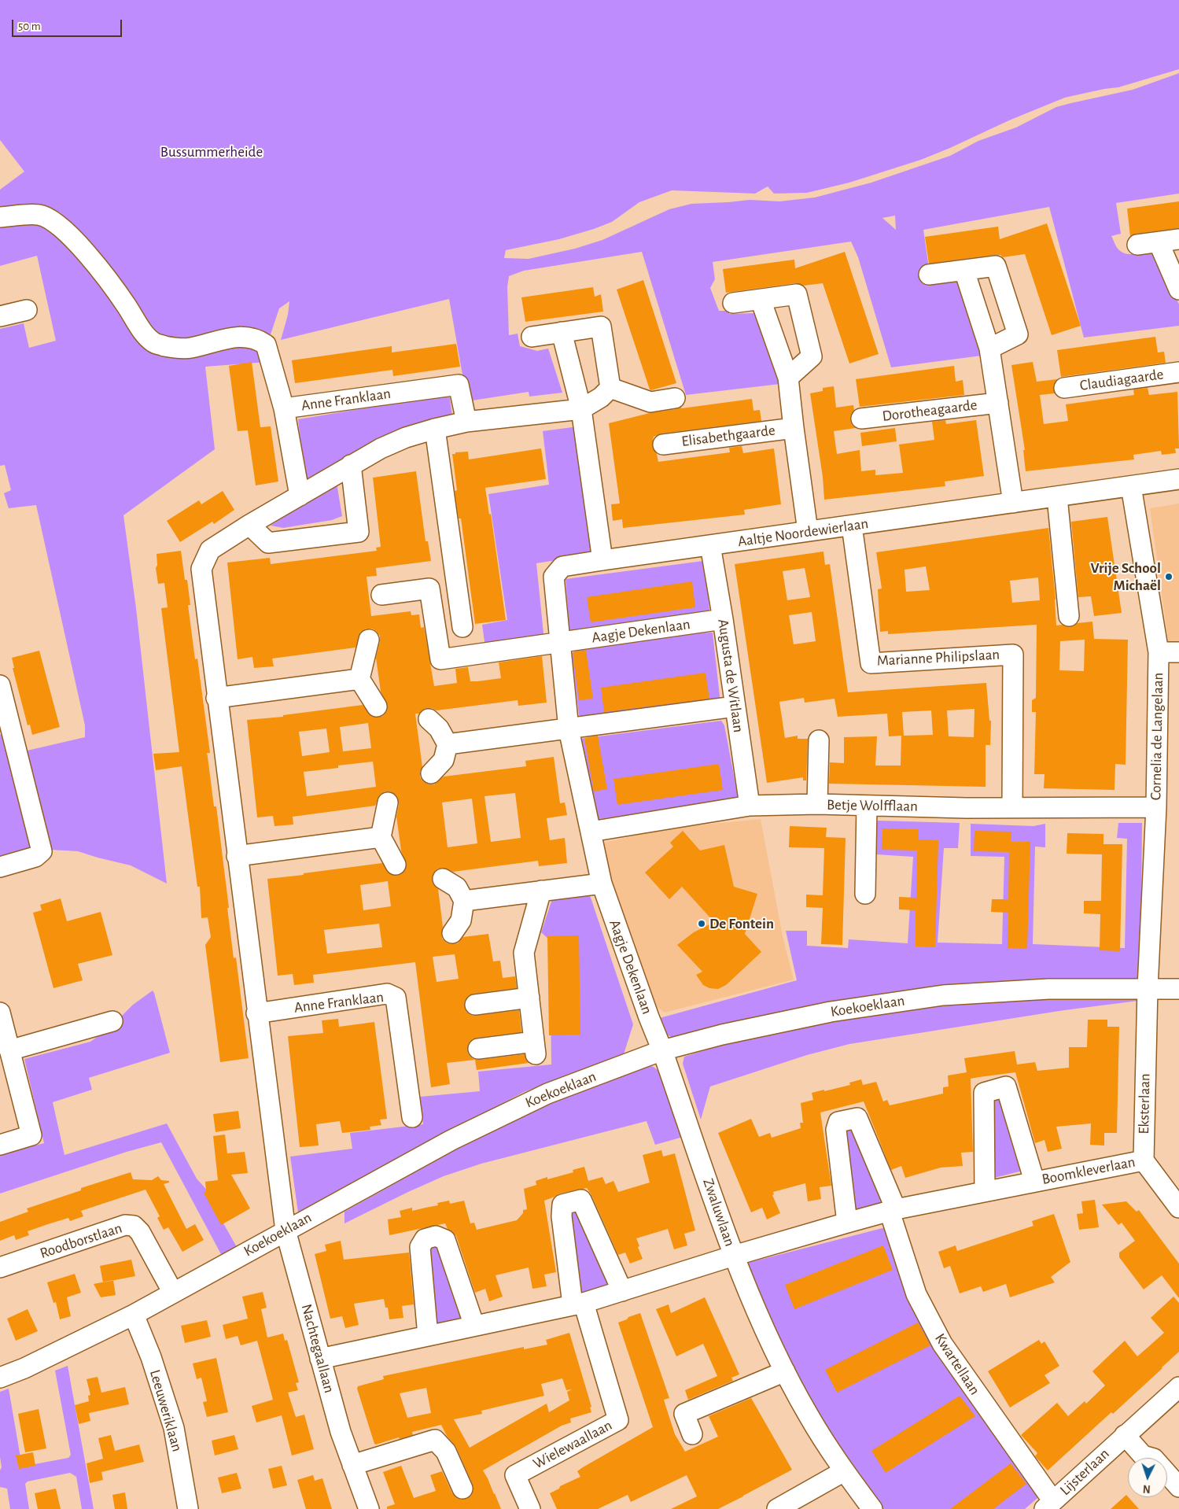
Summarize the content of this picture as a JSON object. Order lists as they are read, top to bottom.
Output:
{
  "streets": {
    "street": [
      "Claudiagaarde",
      "Anne Franklaan",
      "Dorotheagaarde",
      "Elisabethgaarde",
      "Aaltje Noordewierlaan",
      "Aagje Dekenlaan",
      "Marianne Philipslaan",
      "Augusta de Witlaan",
      "Cornelia de Langelaan",
      "Betje Wolfflaan",
      "Koekoeklaan",
      "Eksterlaan",
      "Boomkleverlaan",
      "Zwaluwlaan",
      "Roodborstlaan",
      "Nachtegaallaan",
      "Kwartellaan",
      "Leeuweriklaan",
      "Wielewaallaan",
      "Lijsterlaan"
    ]
  },
  "crossings": [
    ["Dorotheagaarde", "Aaltje Noordewierlaan"],
    ["Elisabethgaarde", "Aaltje Noordewierlaan"],
    ["Aaltje Noordewierlaan", "Aagje Dekenlaan"],
    ["Aaltje Noordewierlaan", "Marianne Philipslaan"],
    ["Aaltje Noordewierlaan", "Augusta de Witlaan"],
    ["Aaltje Noordewierlaan", "Cornelia de Langelaan"],
    ["Aagje Dekenlaan", "Augusta de Witlaan"],
    ["Aagje Dekenlaan", "Betje Wolfflaan"],
    ["Aagje Dekenlaan", "Koekoeklaan"],
    ["Aagje Dekenlaan", "Zwaluwlaan"],
    ["Marianne Philipslaan", "Betje Wolfflaan"],
    ["Augusta de Witlaan", "Betje Wolfflaan"],
    ["Cornelia de Langelaan", "Betje Wolfflaan"],
    ["Cornelia de Langelaan", "Koekoeklaan"],
    ["Cornelia de Langelaan", "Eksterlaan"],
    ["Koekoeklaan", "Eksterlaan"],
    ["Koekoeklaan", "Zwaluwlaan"],
    ["Koekoeklaan", "Roodborstlaan"],
    ["Koekoeklaan", "Nachtegaallaan"],
    ["Koekoeklaan", "Leeuweriklaan"],
    ["Eksterlaan", "Boomkleverlaan"],
    ["Boomkleverlaan", "Zwaluwlaan"],
    ["Boomkleverlaan", "Nachtegaallaan"],
    ["Boomkleverlaan", "Kwartellaan"],
    ["Boomkleverlaan", "Wielewaallaan"],
    ["Kwartellaan", "Lijsterlaan"]
  ],
  "parks": ["Bussummerheide"],
  "places": ["Vrije School Michaël", "De Fontein"],
  "scale_bar": "50 m",
  "north": "bottom"
}
